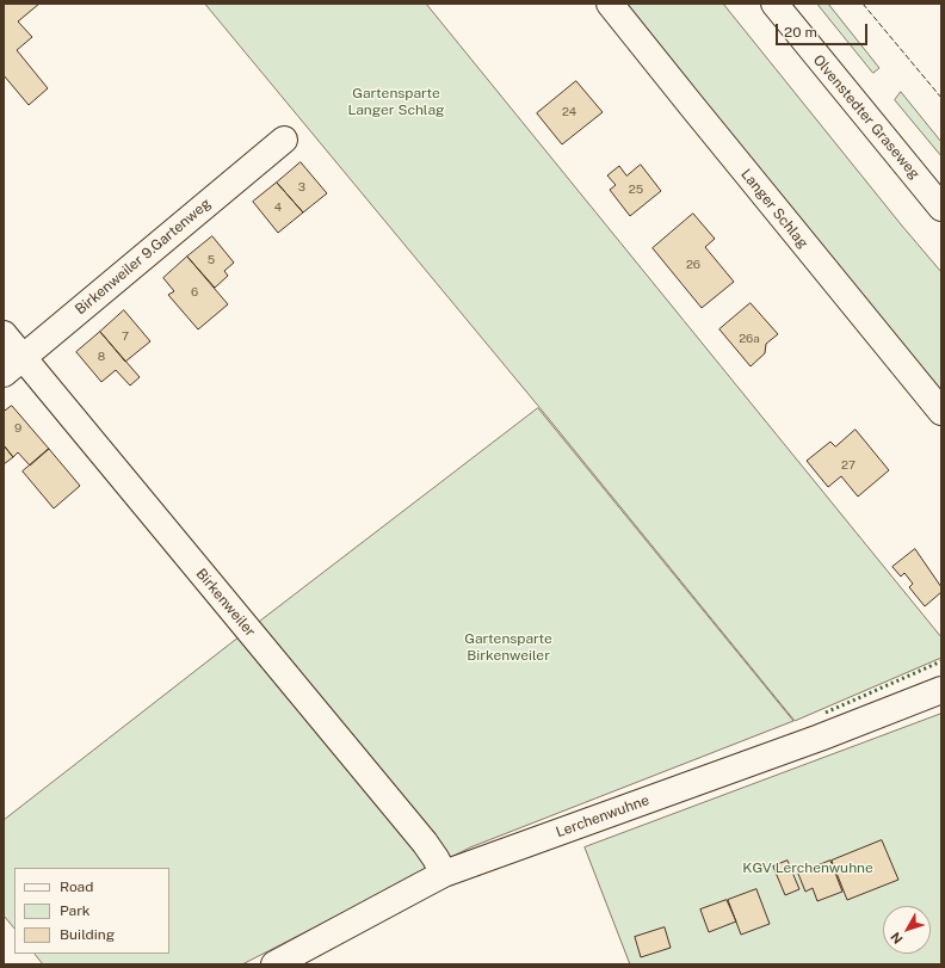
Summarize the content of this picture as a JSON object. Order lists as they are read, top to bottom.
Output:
{
  "streets": {
    "street": [
      "Olvenstedter Graseweg",
      "Langer Schlag",
      "Birkenweiler 9.Gartenweg",
      "Birkenweiler",
      "Lerchenwuhne"
    ]
  },
  "crossings": [
    ["Birkenweiler 9.Gartenweg", "Birkenweiler"],
    ["Birkenweiler", "Lerchenwuhne"]
  ],
  "parks": ["Gartensparte Langer Schlag", "Gartensparte Birkenweiler", "KGV Lerchenwuhne"],
  "house_numbers": [
    "24",
    "3",
    "25",
    "4",
    "5",
    "26",
    "6",
    "7",
    "26a",
    "8",
    "9",
    "27"
  ],
  "legend": ["Road", "Park", "Building"],
  "scale_bar": "20 m",
  "north": "bottom left"
}
